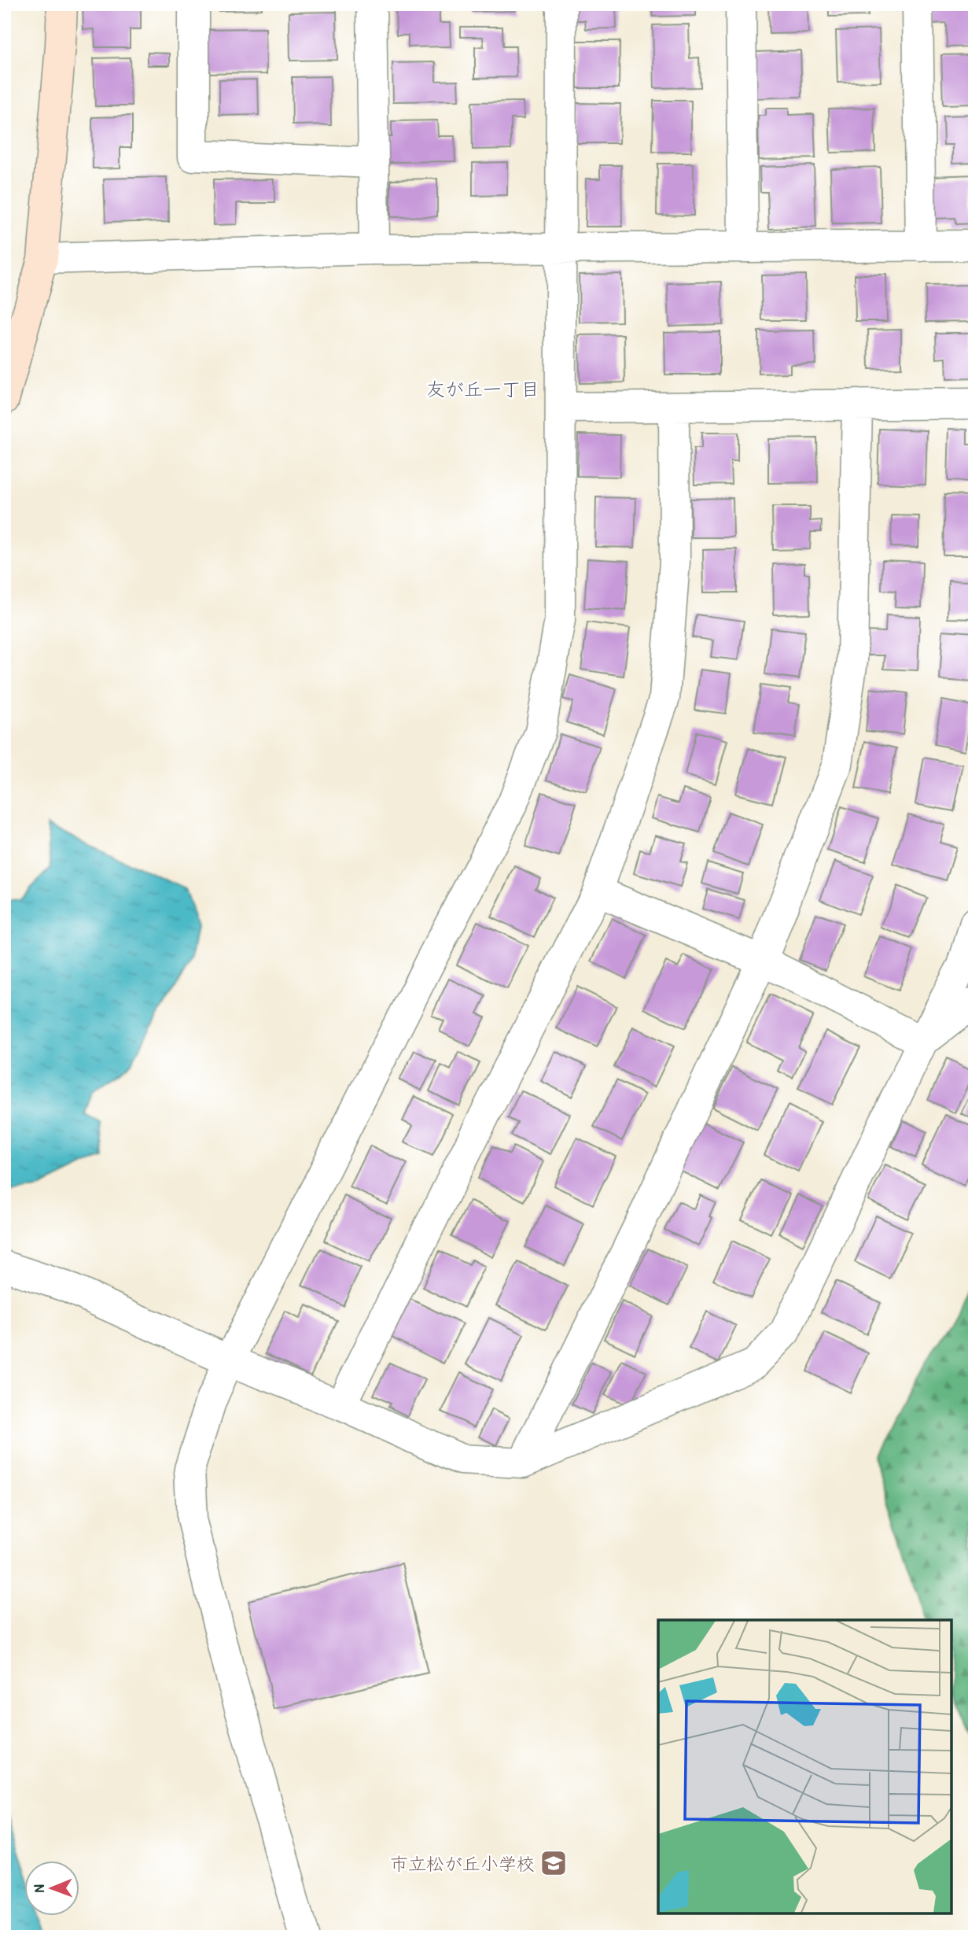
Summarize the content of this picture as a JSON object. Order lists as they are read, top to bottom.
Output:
{
  "districts": ["友が丘一丁目"],
  "places": {
    "school or university": ["市立松が丘小学校"]
  },
  "north": "left"
}
